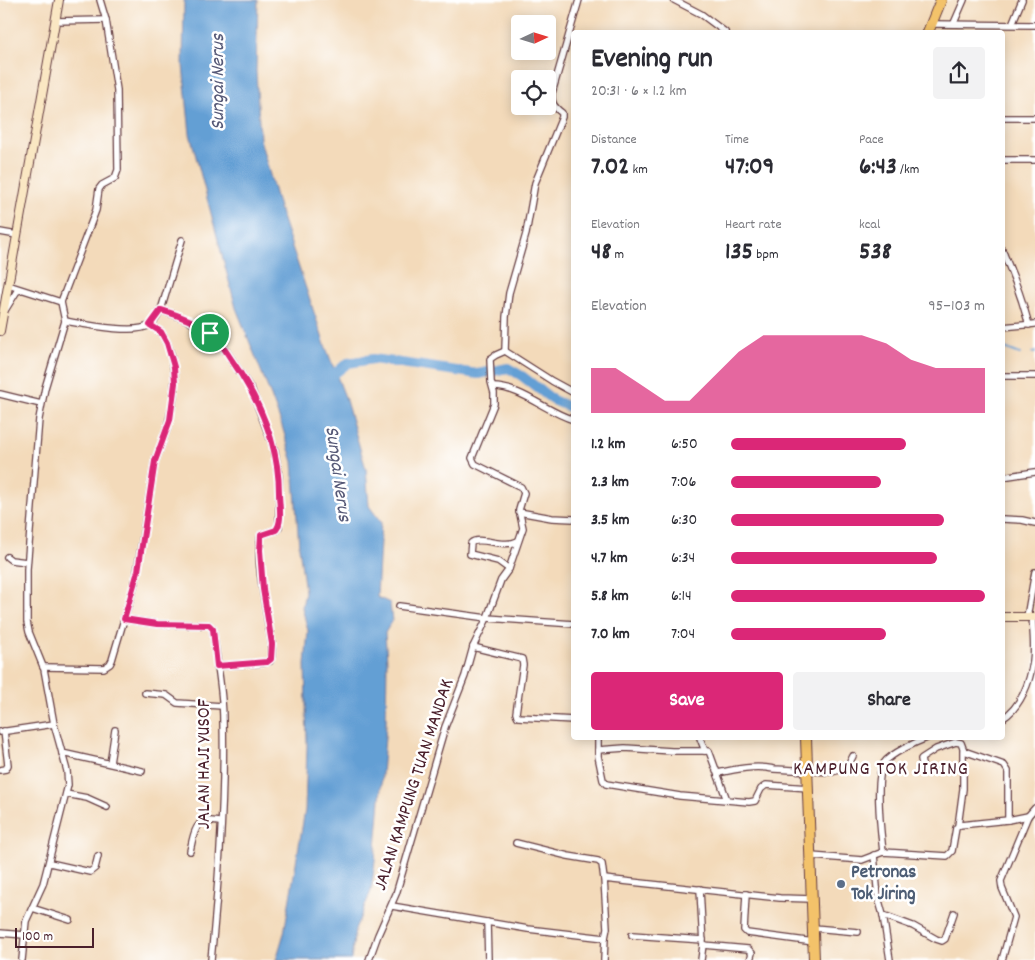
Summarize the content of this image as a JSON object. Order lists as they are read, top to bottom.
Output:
{
  "streets": {
    "street": ["JALAN HAJI YUSOF", "JALAN KAMPUNG TUAN MANDAK"]
  },
  "districts": ["KAMPUNG TOK JIRING"],
  "water": ["Sungai Nerus"],
  "places": ["Petronas Tok Jiring"],
  "scale_bar": "100 m",
  "north": "right",
  "page": {
    "heading": ["Evening run", "20:31 · 6 × 1.2 km"],
    "stats": [
      ["Distance", "7.02 km"],
      ["Time", "47:09"],
      ["Pace", "6:43 /km"],
      ["Elevation", "48 m"],
      ["Heart rate", "135 bpm"],
      ["kcal", "538"]
    ],
    "chart": ["Elevation", "95–103 m"],
    "list": [
      {
        "name": "1.2 km",
        "note": "6:50"
      },
      {
        "name": "2.3 km",
        "note": "7:06"
      },
      {
        "name": "3.5 km",
        "note": "6:30"
      },
      {
        "name": "4.7 km",
        "note": "6:34"
      },
      {
        "name": "5.8 km",
        "note": "6:14"
      },
      {
        "name": "7.0 km",
        "note": "7:04"
      }
    ],
    "buttons": ["Save", "Share"],
    "scale": "100 m"
  }
}
